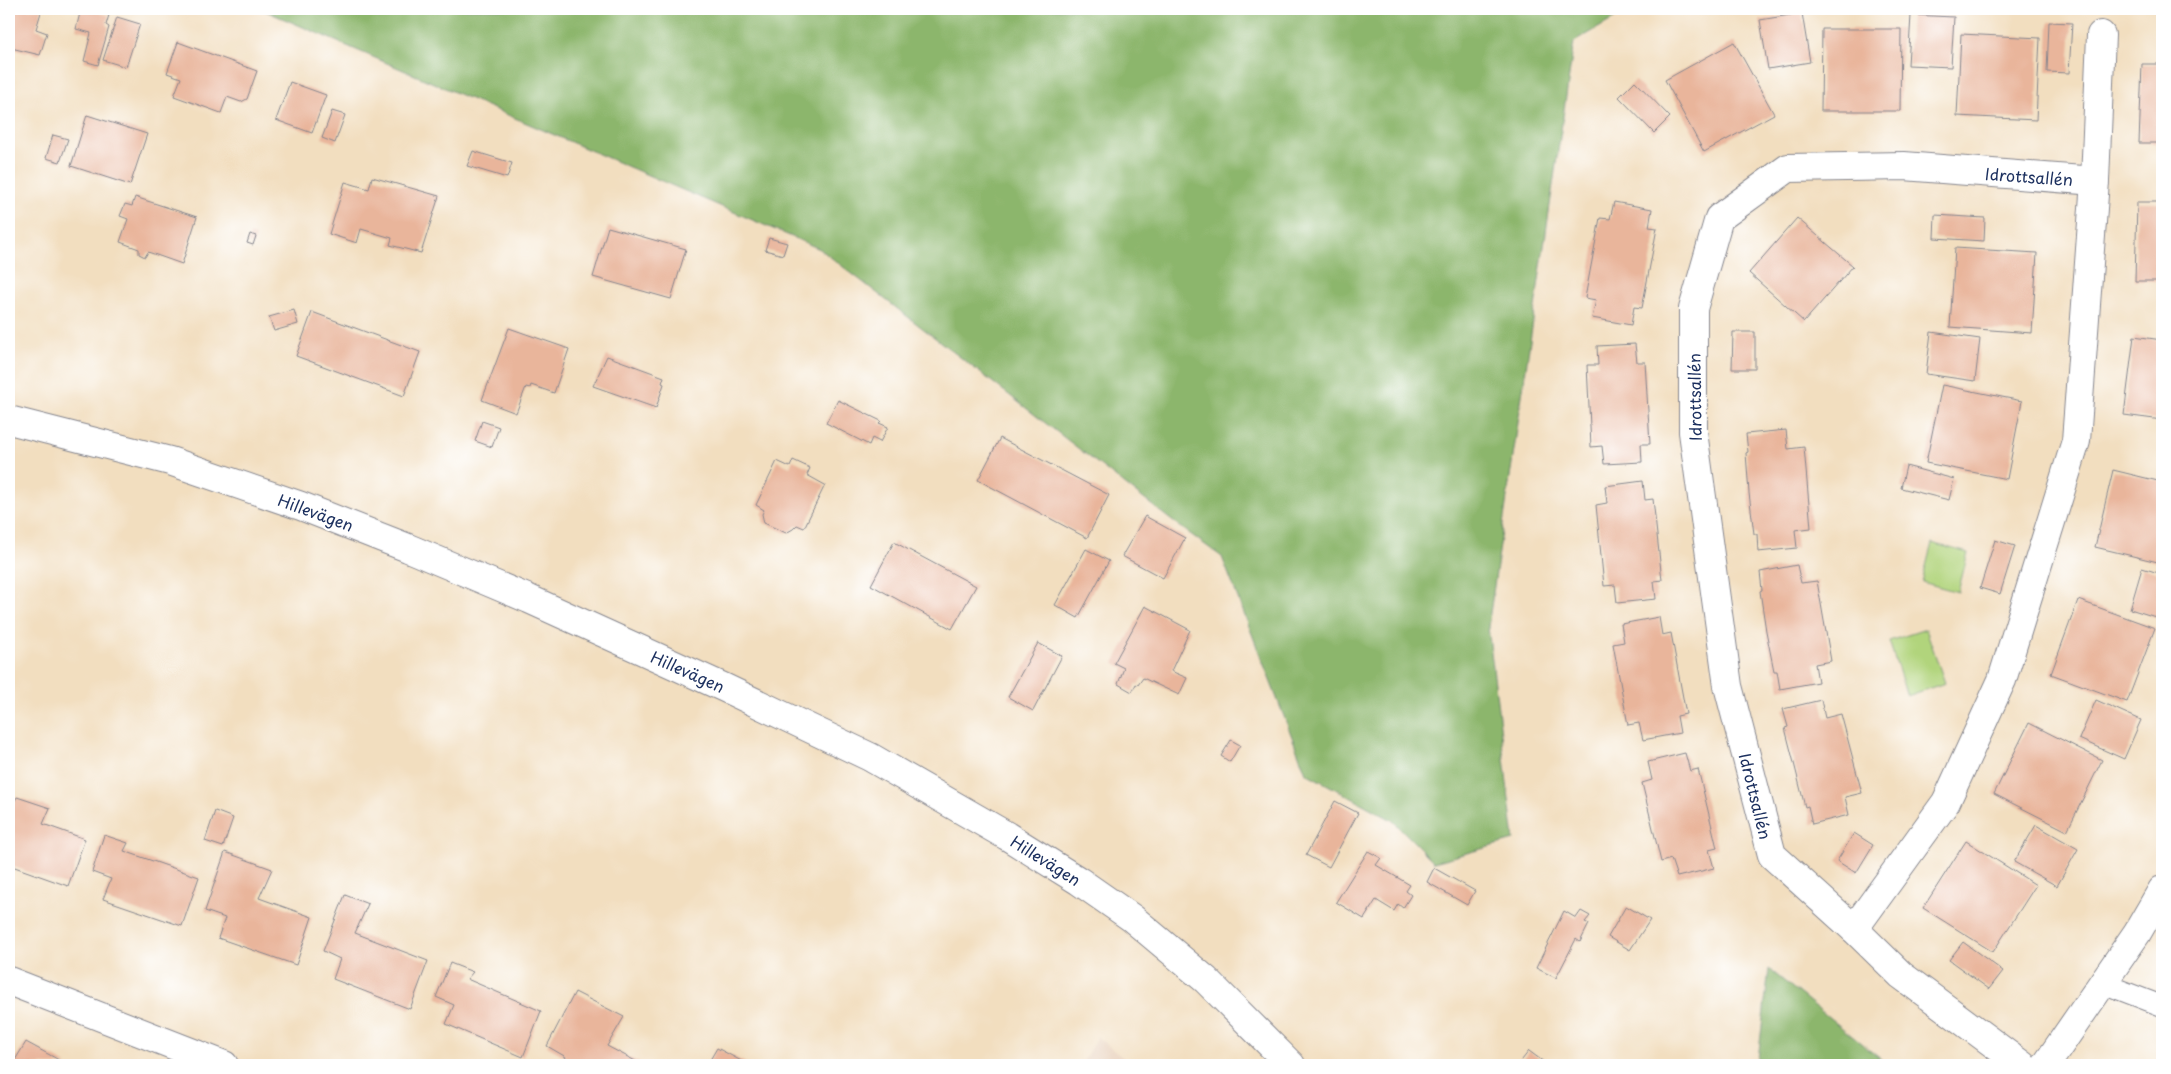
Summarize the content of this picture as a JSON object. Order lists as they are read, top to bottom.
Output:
{
  "streets": {
    "street": ["Idrottsallén", "Hillevägen"]
  }
}
